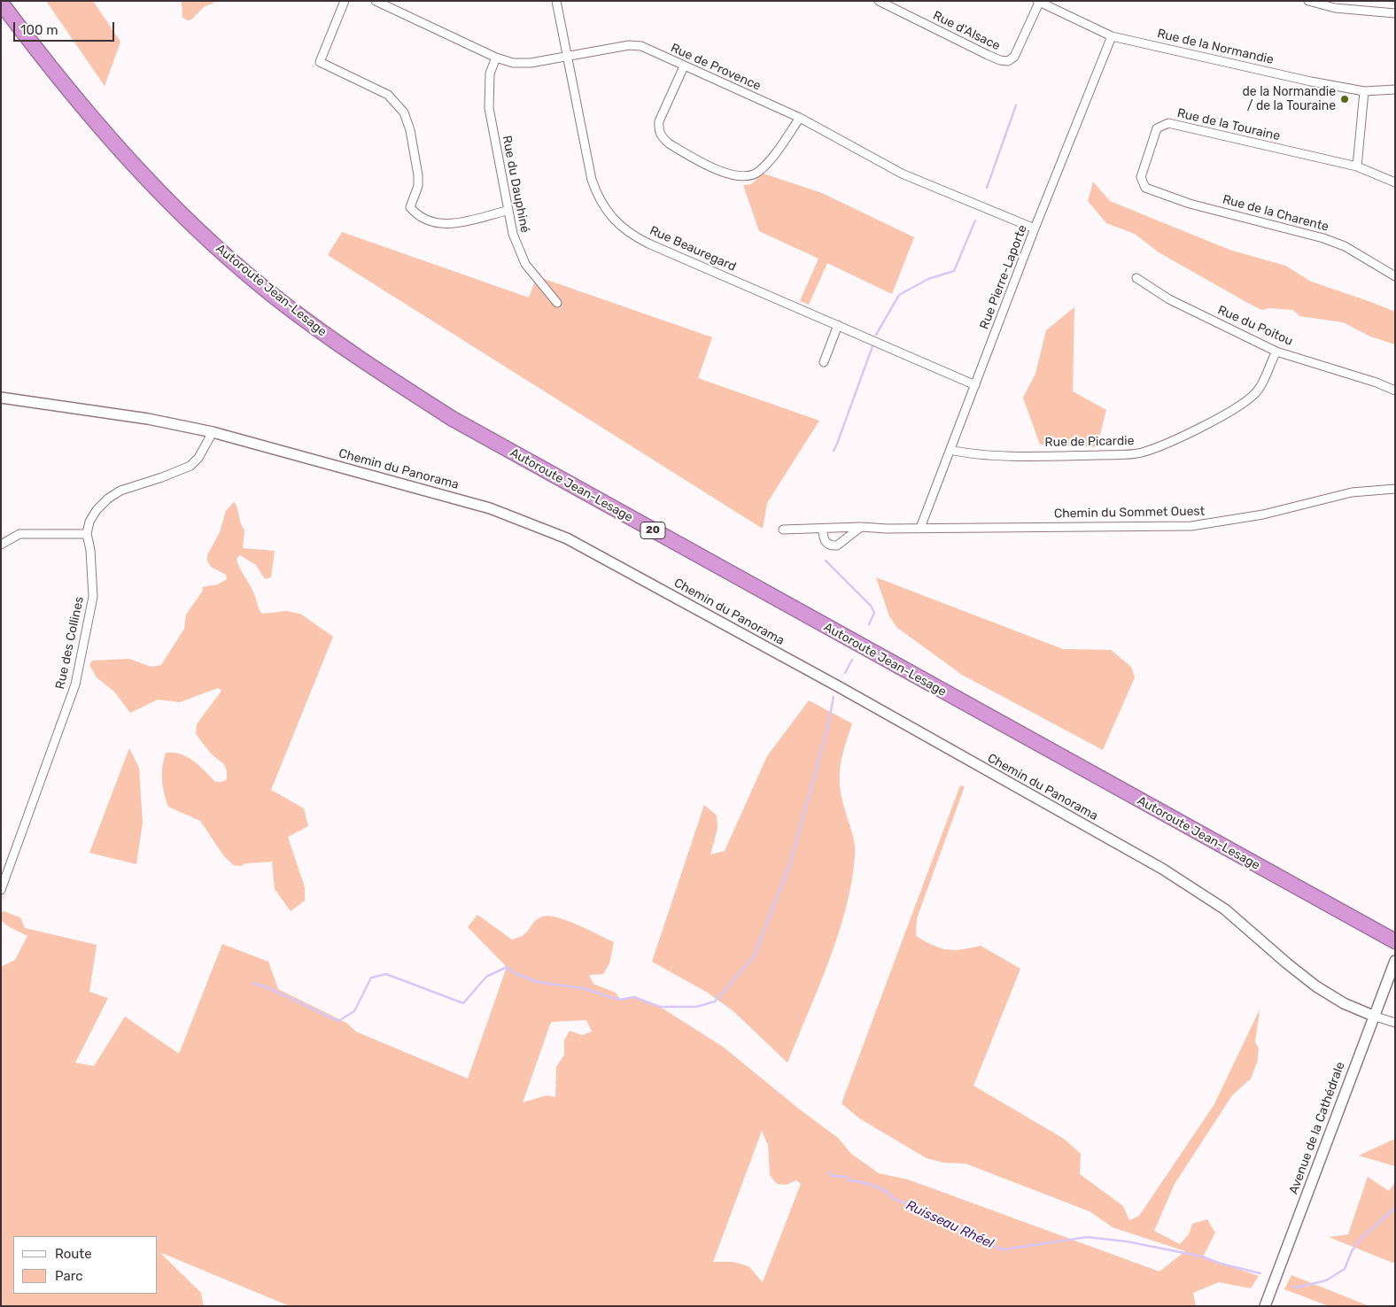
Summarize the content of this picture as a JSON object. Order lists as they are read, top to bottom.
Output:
{
  "streets": {
    "highway": ["Autoroute Jean-Lesage", "20"],
    "street": [
      "Rue d'Alsace",
      "Rue de la Normandie",
      "Rue de Provence",
      "Rue de la Touraine",
      "Rue du Dauphiné",
      "Rue de la Charente",
      "Rue Beauregard",
      "Rue Pierre-Laporte",
      "Rue du Poitou",
      "Rue de Picardie",
      "Chemin du Panorama",
      "Chemin du Sommet Ouest",
      "Rue des Collines",
      "Avenue de la Cathédrale"
    ]
  },
  "crossings": [
    ["Rue d'Alsace", "Rue de la Normandie"],
    ["Rue de la Normandie", "Rue Pierre-Laporte"],
    ["Rue de Provence", "Rue du Dauphiné"],
    ["Rue de Provence", "Rue Beauregard"],
    ["Rue de Provence", "Rue Pierre-Laporte"],
    ["Rue de la Touraine", "Rue de la Charente"],
    ["Rue Beauregard", "Rue Pierre-Laporte"],
    ["Rue Pierre-Laporte", "Rue de Picardie"],
    ["Rue Pierre-Laporte", "Chemin du Sommet Ouest"],
    ["Rue du Poitou", "Rue de Picardie"],
    ["Chemin du Panorama", "Avenue de la Cathédrale"]
  ],
  "water": ["Ruisseau Rhéel"],
  "places": ["de la Normandie / de la Touraine"],
  "legend": ["Route", "Parc"],
  "scale_bar": "100 m"
}
